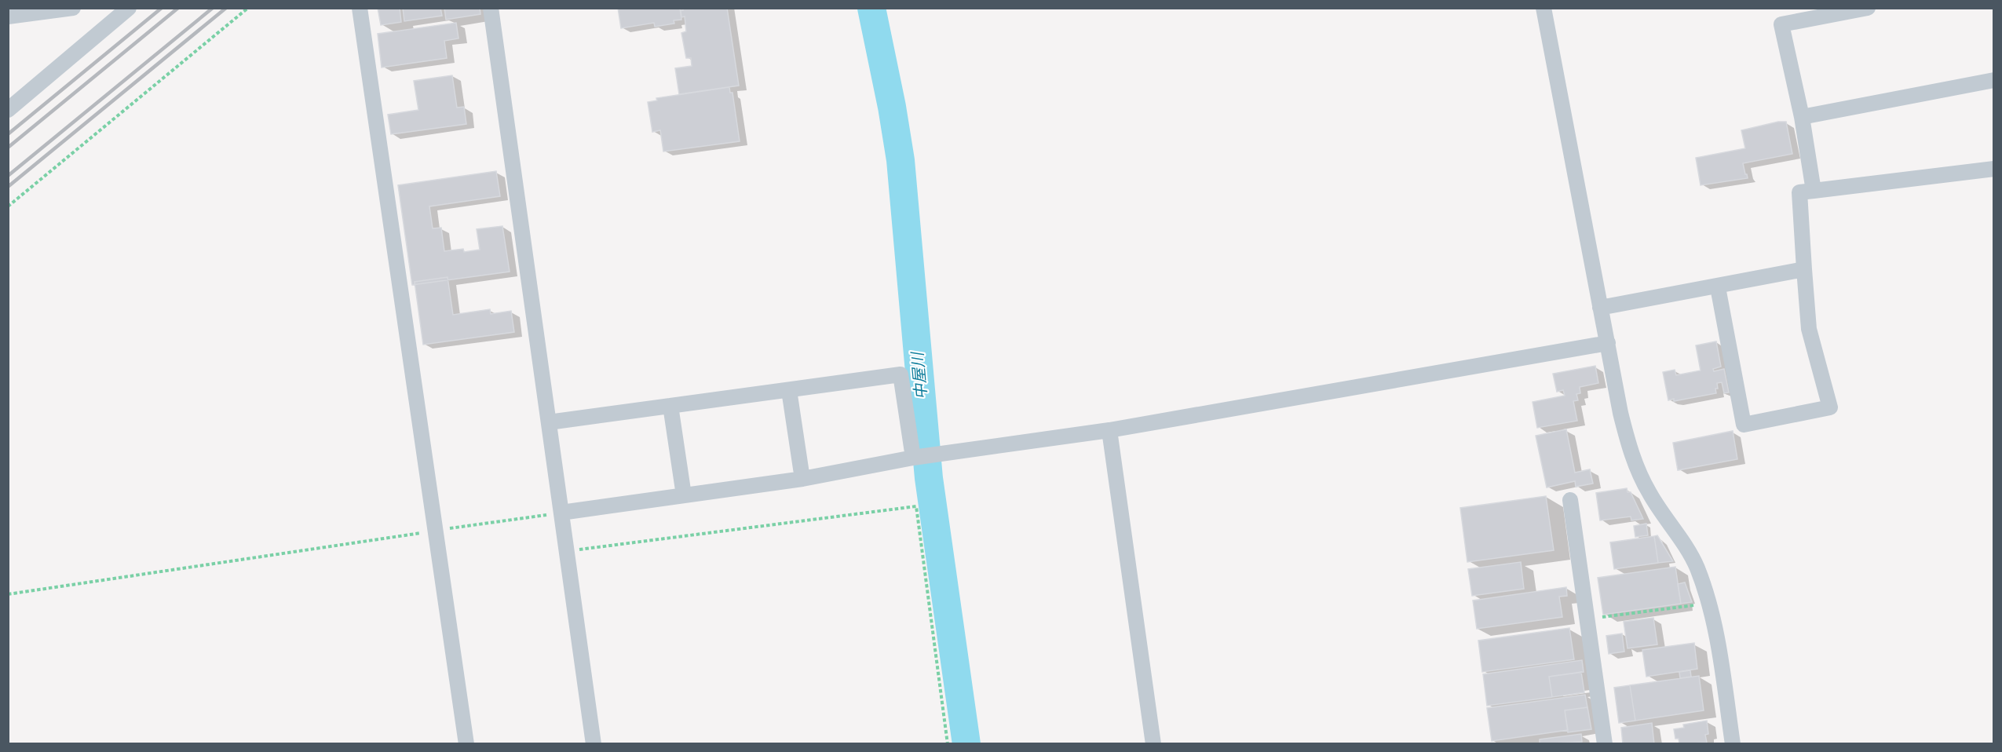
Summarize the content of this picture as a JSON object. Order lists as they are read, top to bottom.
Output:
{
  "water": ["中屋川"]
}
